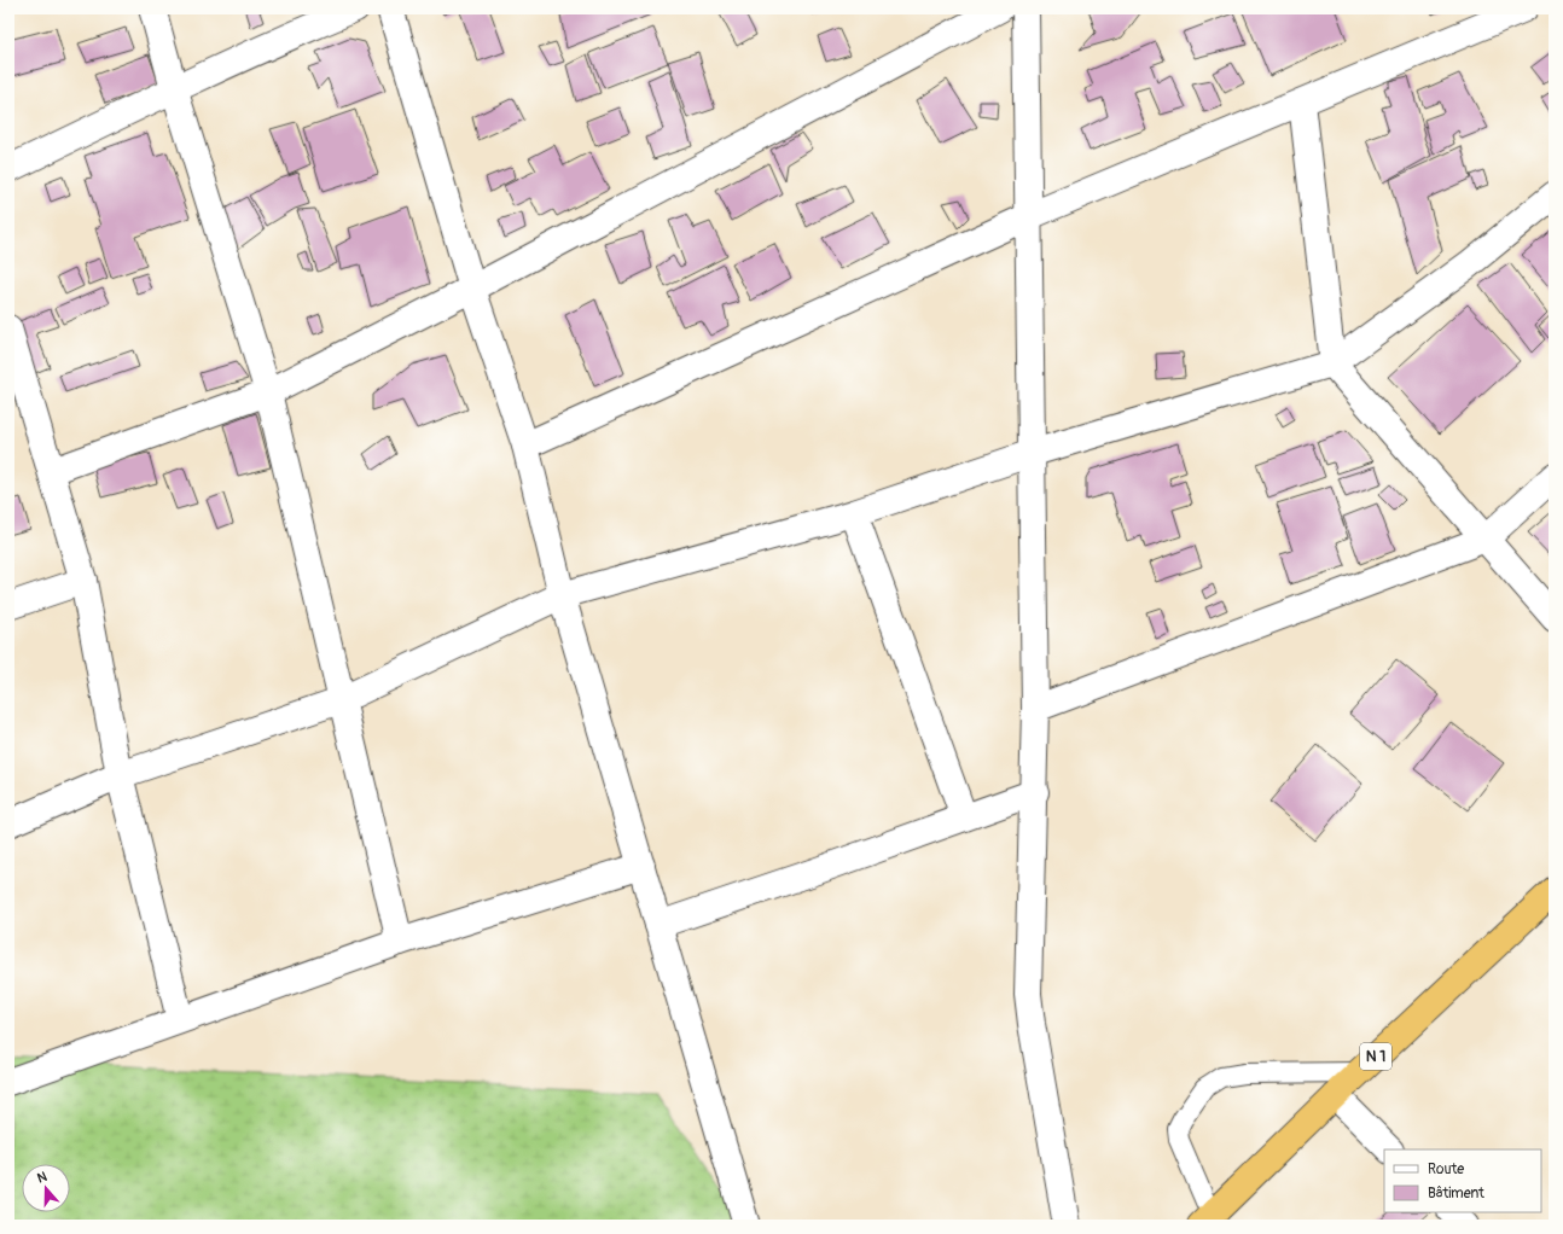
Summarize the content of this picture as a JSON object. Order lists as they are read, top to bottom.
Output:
{
  "streets": {
    "highway": ["N 1"]
  },
  "legend": ["Route", "Bâtiment"],
  "north": "top"
}
